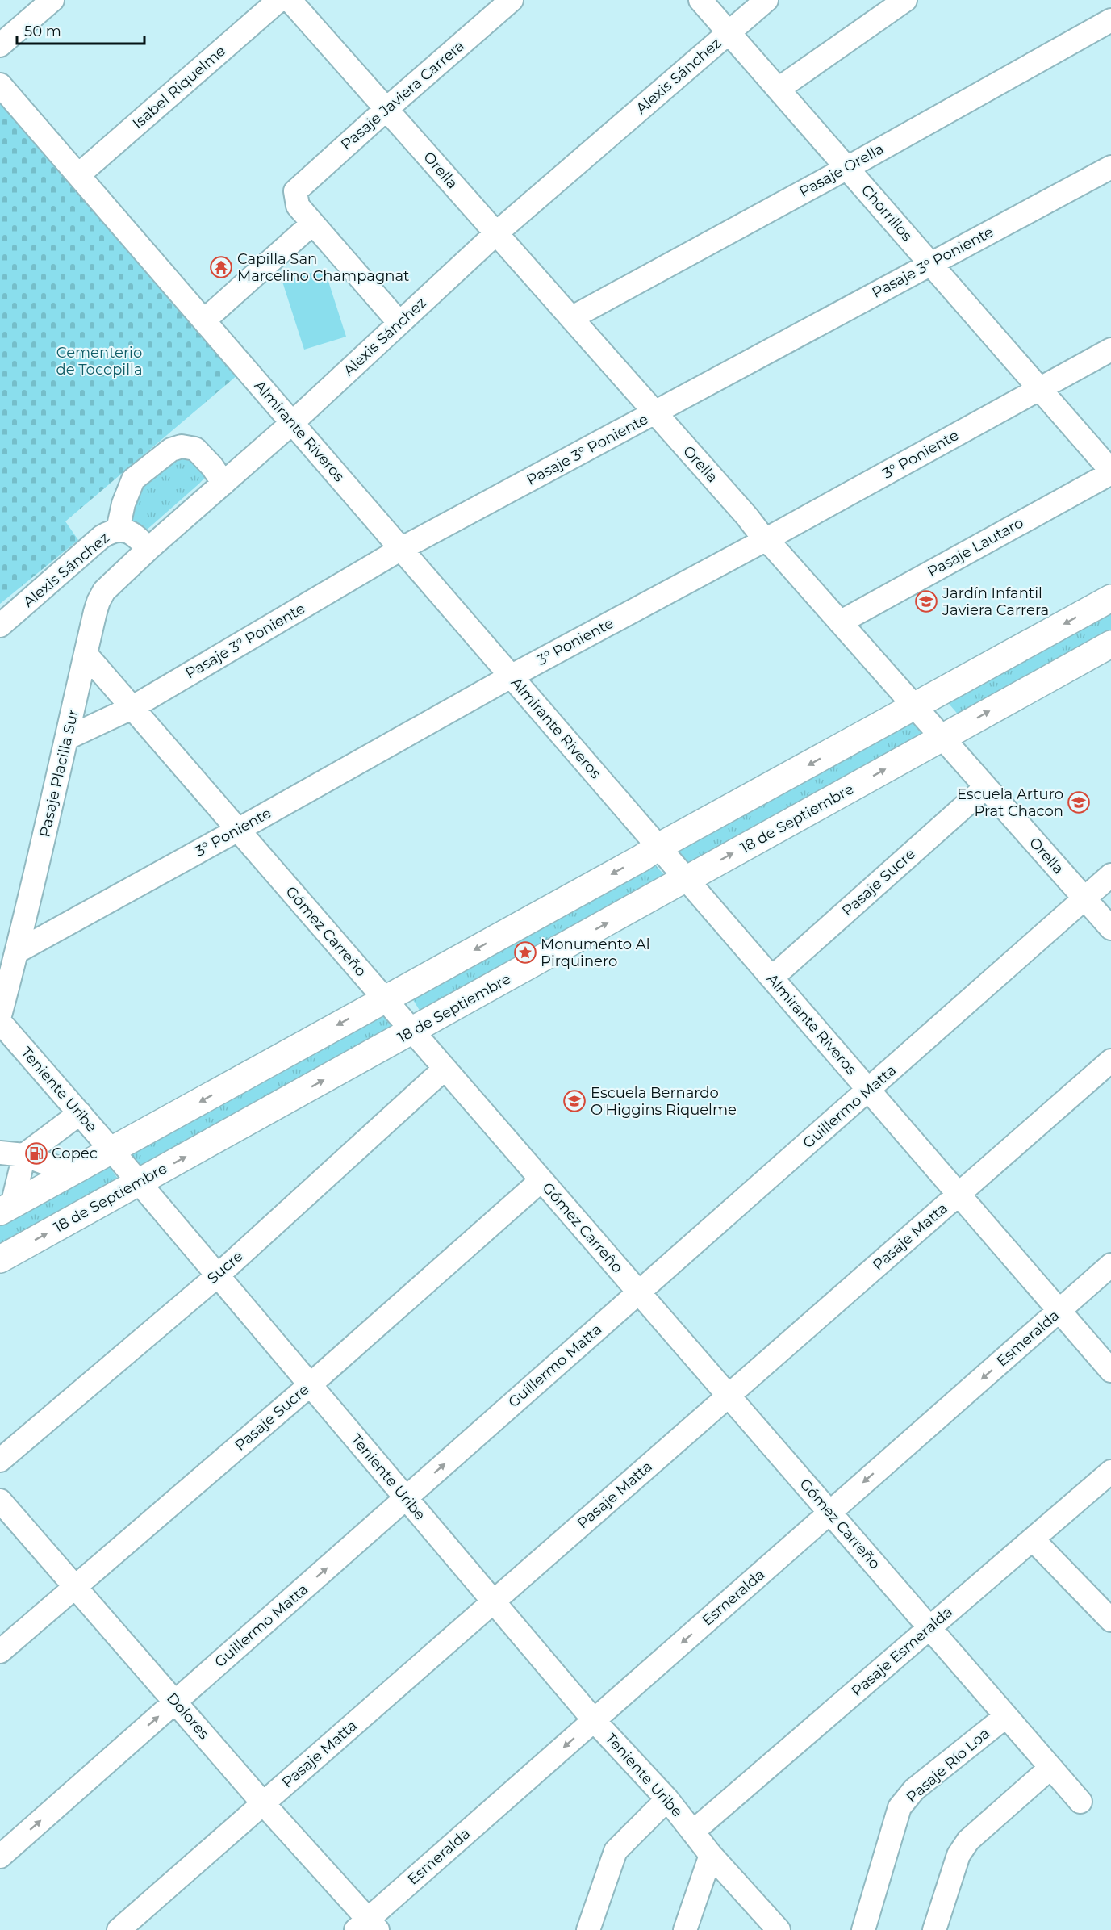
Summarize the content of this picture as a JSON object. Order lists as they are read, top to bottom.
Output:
{
  "streets": {
    "main road": ["18 de Septiembre"],
    "street": [
      "Alexis Sánchez",
      "Isabel Riquelme",
      "Pasaje Javiera Carrera",
      "Orella",
      "Pasaje Orella",
      "Chorrillos",
      "Pasaje 3° Poniente",
      "Almirante Riveros",
      "3° Poniente",
      "Pasaje Lautaro",
      "Pasaje Placilla Sur",
      "Pasaje Sucre",
      "Gómez Carreño",
      "Teniente Uribe",
      "Guillermo Matta",
      "Pasaje Matta",
      "Sucre",
      "Esmeralda",
      "Pasaje Esmeralda",
      "Dolores",
      "Pasaje Río Loa"
    ]
  },
  "crossings": [
    ["Alexis Sánchez", "Orella"],
    ["Alexis Sánchez", "Chorrillos"],
    ["Alexis Sánchez", "Almirante Riveros"],
    ["Alexis Sánchez", "Pasaje Placilla Sur"],
    ["Isabel Riquelme", "Almirante Riveros"],
    ["Pasaje Javiera Carrera", "Orella"],
    ["Orella", "Pasaje Orella"],
    ["Orella", "Pasaje 3° Poniente"],
    ["Orella", "3° Poniente"],
    ["Orella", "Pasaje Lautaro"],
    ["Orella", "18 de Septiembre"],
    ["Orella", "Pasaje Sucre"],
    ["Orella", "Guillermo Matta"],
    ["Pasaje Orella", "Chorrillos"],
    ["Chorrillos", "Pasaje 3° Poniente"],
    ["Chorrillos", "3° Poniente"],
    ["Chorrillos", "Pasaje Lautaro"],
    ["Pasaje 3° Poniente", "Almirante Riveros"],
    ["Pasaje 3° Poniente", "Pasaje Placilla Sur"],
    ["Pasaje 3° Poniente", "Gómez Carreño"],
    ["Almirante Riveros", "3° Poniente"],
    ["Almirante Riveros", "18 de Septiembre"],
    ["Almirante Riveros", "Pasaje Sucre"],
    ["Almirante Riveros", "Guillermo Matta"],
    ["Almirante Riveros", "Pasaje Matta"],
    ["Almirante Riveros", "Esmeralda"],
    ["3° Poniente", "Pasaje Placilla Sur"],
    ["3° Poniente", "Gómez Carreño"],
    ["Pasaje Placilla Sur", "Gómez Carreño"],
    ["18 de Septiembre", "Gómez Carreño"],
    ["18 de Septiembre", "Teniente Uribe"],
    ["Pasaje Sucre", "Gómez Carreño"],
    ["Pasaje Sucre", "Teniente Uribe"],
    ["Pasaje Sucre", "Dolores"],
    ["Gómez Carreño", "Guillermo Matta"],
    ["Gómez Carreño", "Pasaje Matta"],
    ["Gómez Carreño", "Sucre"],
    ["Gómez Carreño", "Esmeralda"],
    ["Gómez Carreño", "Pasaje Esmeralda"],
    ["Gómez Carreño", "Pasaje Río Loa"],
    ["Teniente Uribe", "Guillermo Matta"],
    ["Teniente Uribe", "Pasaje Matta"],
    ["Teniente Uribe", "Sucre"],
    ["Teniente Uribe", "Esmeralda"],
    ["Teniente Uribe", "Pasaje Esmeralda"],
    ["Guillermo Matta", "Dolores"],
    ["Pasaje Matta", "Dolores"],
    ["Esmeralda", "Dolores"]
  ],
  "one_way": ["Guillermo Matta", "Esmeralda"],
  "parks": ["Cementerio de Tocopilla"],
  "places": {
    "temple": ["Capilla San Marcelino Champagnat"],
    "school or university": ["Jardín Infantil Javiera Carrera", "Escuela Arturo Prat Chacon", "Escuela Bernardo O'Higgins Riquelme"],
    "place": ["Monumento Al Pirquinero"],
    "fuel station": ["Copec"]
  },
  "scale_bar": "50 m"
}
